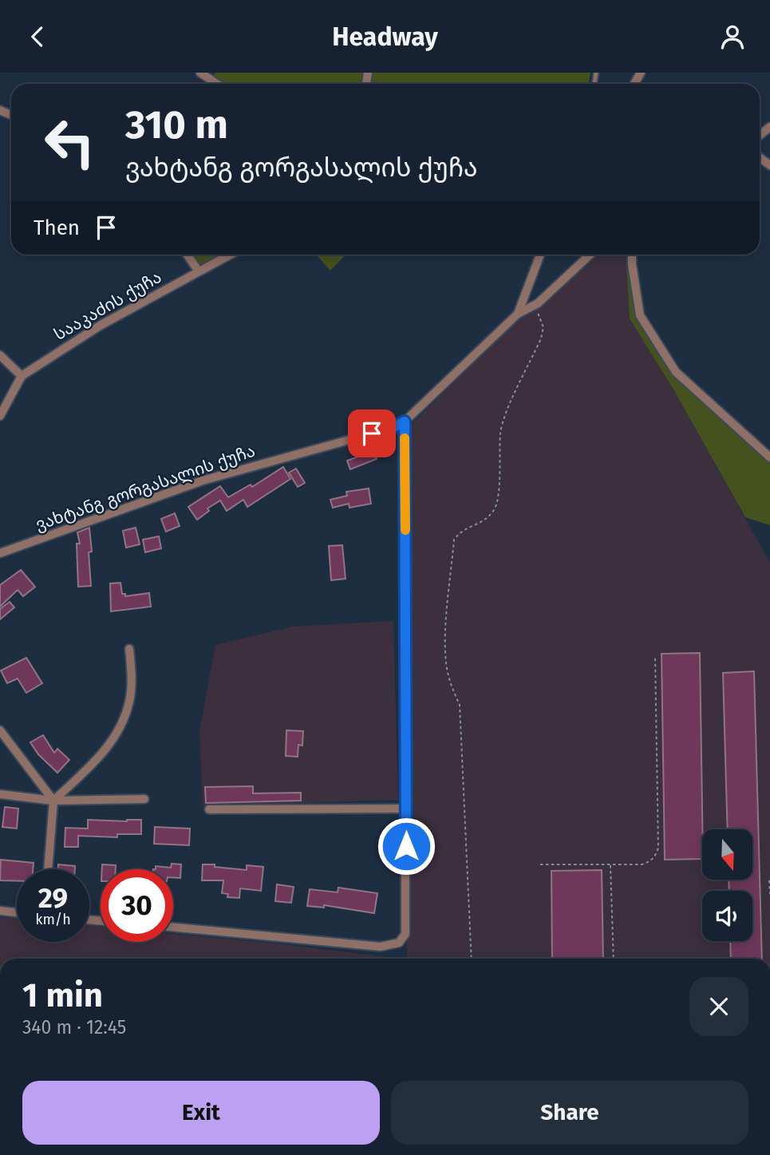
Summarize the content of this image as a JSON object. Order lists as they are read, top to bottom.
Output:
{
  "streets": {
    "street": ["სააკაძის ქუჩა", "ვახტანგ გორგასალის ქუჩა"]
  },
  "north": "bottom",
  "page": {
    "header": "Headway",
    "turn": ["310 m", "ვახტანგ გორგასალის ქუჩა"],
    "then": "Then",
    "speed": "29 km/h",
    "limit": "30",
    "heading": ["1 min", "340 m · 12:45"],
    "buttons": ["Exit", "Share"]
  }
}
